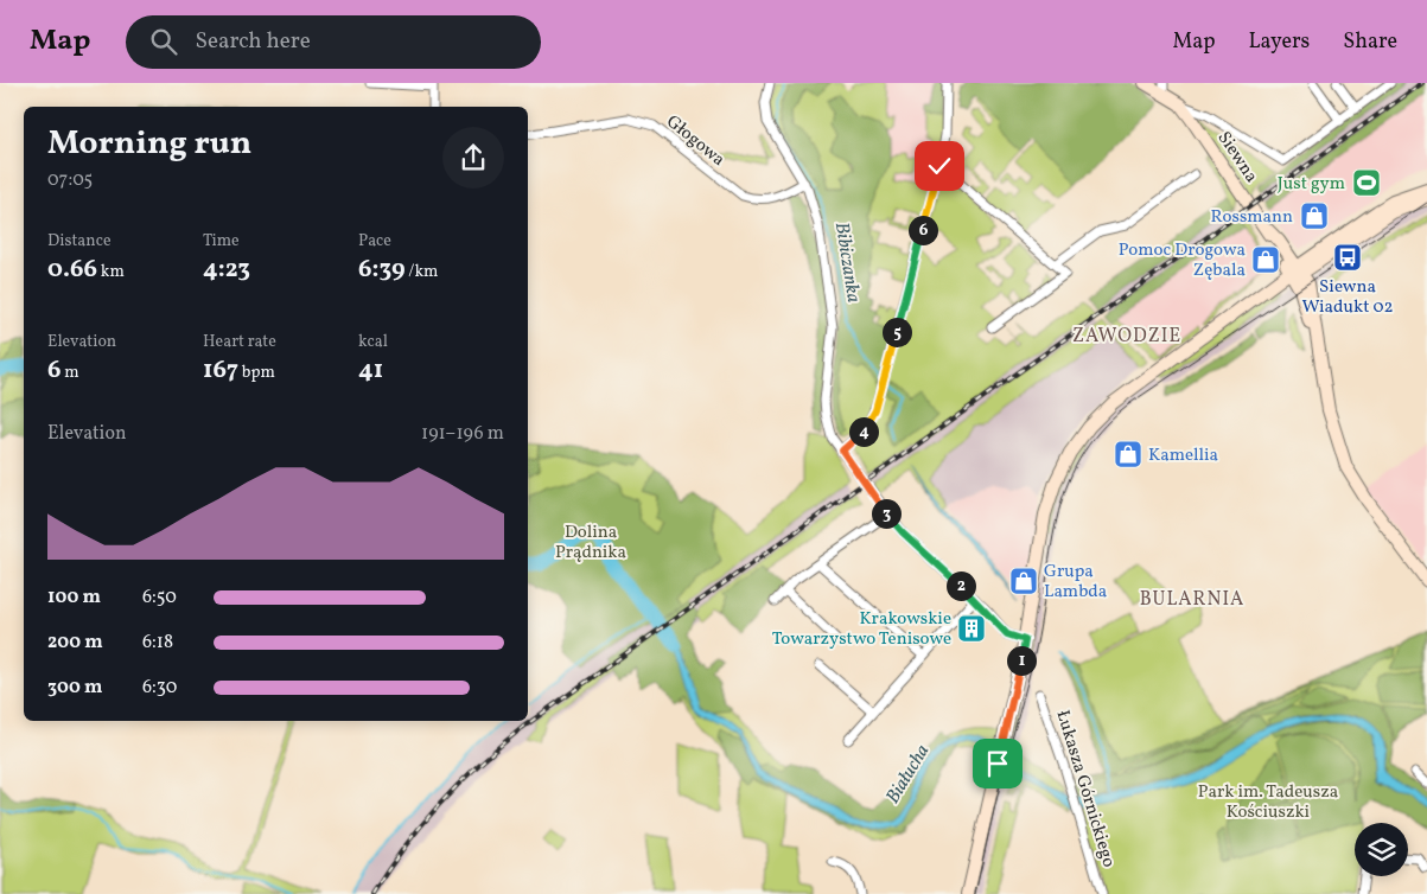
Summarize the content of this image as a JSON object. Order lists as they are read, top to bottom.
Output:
{
  "streets": {
    "street": ["Głogowa", "Siewna", "Łukasza Górnickiego"]
  },
  "districts": ["ZAWODZIE", "BULARNIA"],
  "water": ["Bibiczanka", "Białucha"],
  "parks": ["Dolina Prądnika", "Park im. Tadeusza Kościuszki"],
  "places": {
    "sports": ["Just gym"],
    "shop": [
      "Rossmann",
      "Pomoc Drogowa Zębala",
      "Kamellia",
      "Grupa Lambda"
    ],
    "bus stop": ["Siewna Wiadukt 02"],
    "building": ["Krakowskie Towarzystwo Tenisowe"]
  },
  "page": {
    "header": "Map",
    "search": "Search here",
    "nav": ["Map", "Layers", "Share"],
    "heading": ["Morning run", "07:05"],
    "stats": [
      ["Distance", "0.66 km"],
      ["Time", "4:23"],
      ["Pace", "6:39 /km"],
      ["Elevation", "6 m"],
      ["Heart rate", "167 bpm"],
      ["kcal", "41"]
    ],
    "pins": [
      "6",
      "5",
      "4",
      "3",
      "2",
      "1"
    ],
    "chart": ["Elevation", "191–196 m"],
    "list": [
      {
        "name": "100 m",
        "note": "6:50"
      },
      {
        "name": "200 m",
        "note": "6:18"
      },
      {
        "name": "300 m",
        "note": "6:30"
      }
    ]
  }
}
